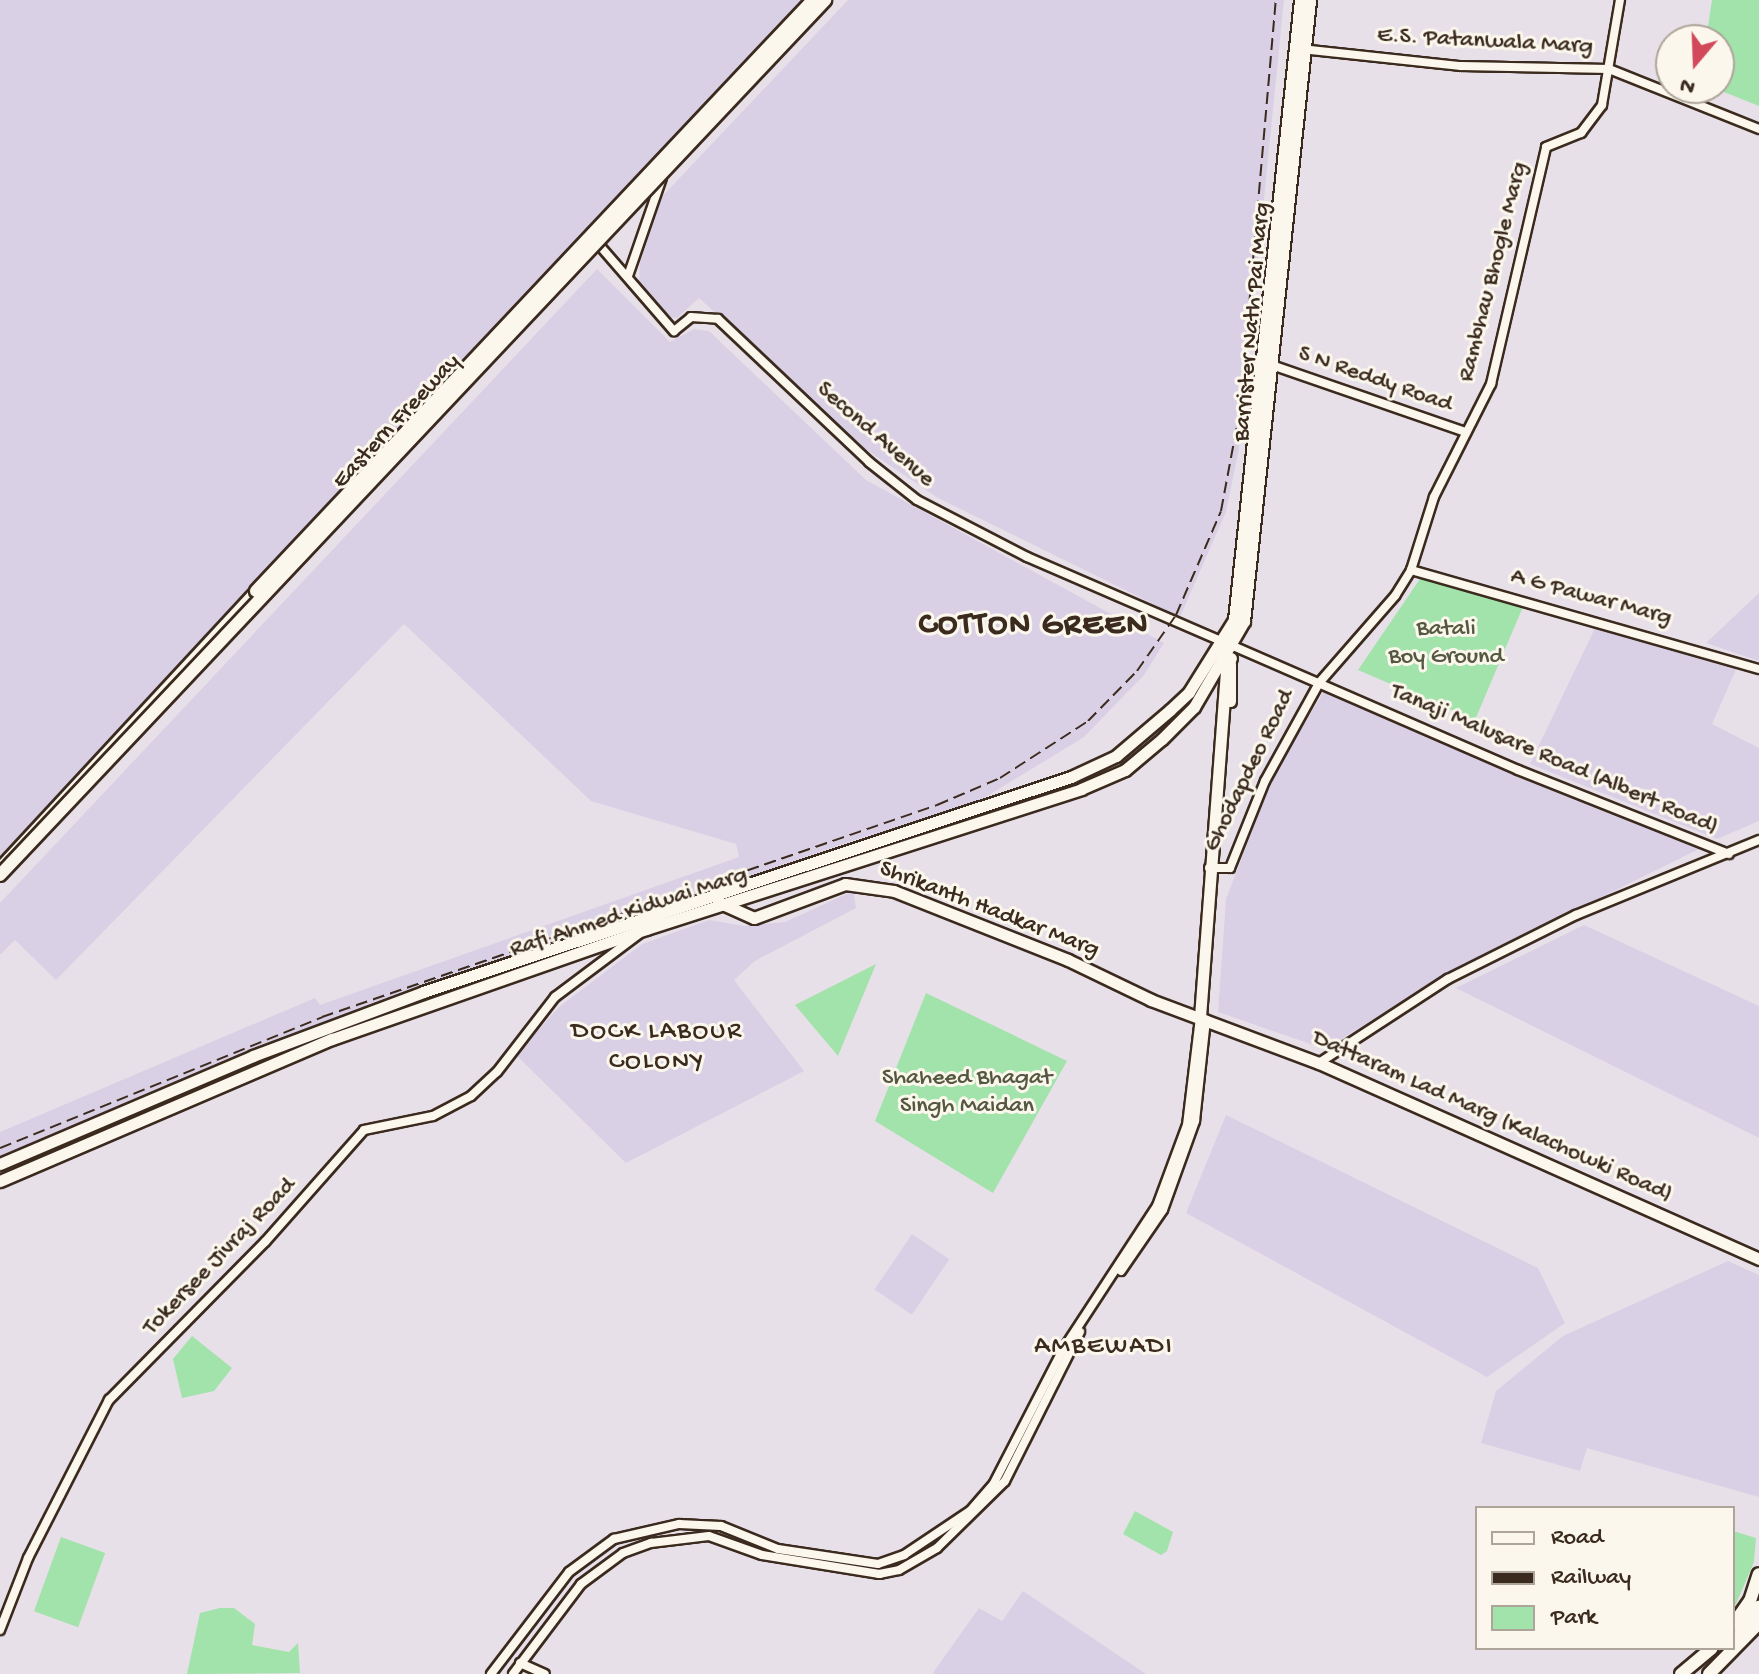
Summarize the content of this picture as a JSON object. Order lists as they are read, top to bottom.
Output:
{
  "streets": {
    "highway": ["Eastern Freeway"],
    "main road": [
      "Barrister Nath Pai Marg",
      "Ghodapdeo Road",
      "Shrikanth Hadkar Marg",
      "Rafi Ahmed Kidwai Marg",
      "Dattaram Lad Marg (Kalachowki Road)"
    ],
    "street": [
      "E.S. Patanwala Marg",
      "Rambhau Bhogle Marg",
      "S N Reddy Road",
      "Second Avenue",
      "A G Pawar Marg",
      "Tanaji Malusare Road (Albert Road)",
      "Tokersee Jivraj Road"
    ]
  },
  "crossings": [
    ["E.S. Patanwala Marg", "Rambhau Bhogle Marg"],
    ["E.S. Patanwala Marg", "Barrister Nath Pai Marg"],
    ["Rambhau Bhogle Marg", "S N Reddy Road"],
    ["Rambhau Bhogle Marg", "A G Pawar Marg"],
    ["Rambhau Bhogle Marg", "Ghodapdeo Road"],
    ["Barrister Nath Pai Marg", "S N Reddy Road"],
    ["Barrister Nath Pai Marg", "Second Avenue"],
    ["Barrister Nath Pai Marg", "Tanaji Malusare Road (Albert Road)"],
    ["Barrister Nath Pai Marg", "Ghodapdeo Road"],
    ["Barrister Nath Pai Marg", "Rafi Ahmed Kidwai Marg"],
    ["Second Avenue", "Tanaji Malusare Road (Albert Road)"],
    ["Second Avenue", "Ghodapdeo Road"],
    ["Second Avenue", "Rafi Ahmed Kidwai Marg"],
    ["A G Pawar Marg", "Ghodapdeo Road"],
    ["Tanaji Malusare Road (Albert Road)", "Ghodapdeo Road"],
    ["Tanaji Malusare Road (Albert Road)", "Rafi Ahmed Kidwai Marg"],
    ["Ghodapdeo Road", "Shrikanth Hadkar Marg"],
    ["Ghodapdeo Road", "Rafi Ahmed Kidwai Marg"],
    ["Ghodapdeo Road", "Dattaram Lad Marg (Kalachowki Road)"],
    ["Shrikanth Hadkar Marg", "Rafi Ahmed Kidwai Marg"],
    ["Shrikanth Hadkar Marg", "Dattaram Lad Marg (Kalachowki Road)"],
    ["Rafi Ahmed Kidwai Marg", "Tokersee Jivraj Road"]
  ],
  "districts": ["COTTON GREEN", "DOCK LABOUR COLONY", "AMBEWADI"],
  "parks": ["Batali Boy Ground", "Shaheed Bhagat Singh Maidan"],
  "legend": ["Road", "Railway", "Park"],
  "north": "bottom"
}
